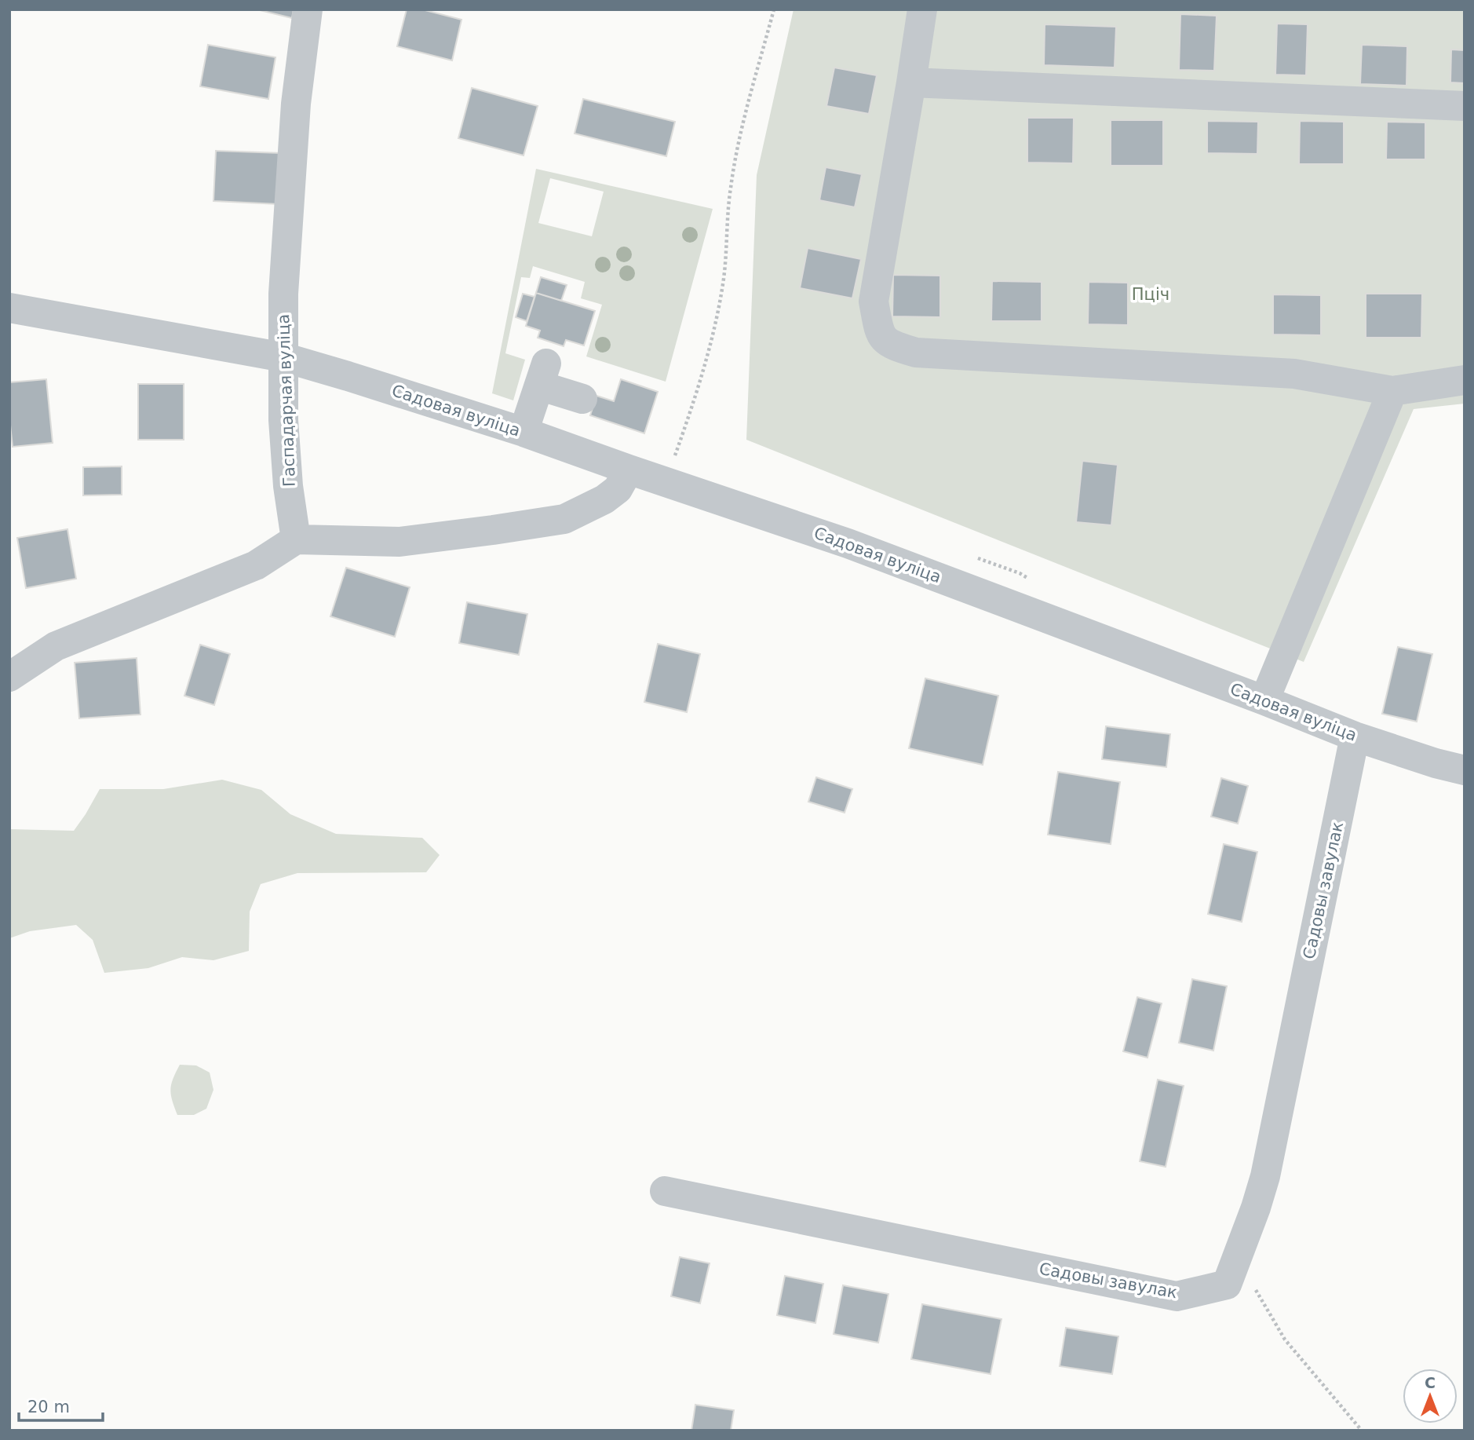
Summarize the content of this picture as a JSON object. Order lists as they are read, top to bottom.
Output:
{
  "streets": {
    "street": ["Гаспадарчая вуліца", "Садовая вуліца", "Садовы завулак"]
  },
  "crossings": [
    ["Гаспадарчая вуліца", "Садовая вуліца"],
    ["Садовая вуліца", "Садовы завулак"]
  ],
  "parks": ["Пціч"],
  "scale_bar": "20 m",
  "north": "top"
}
